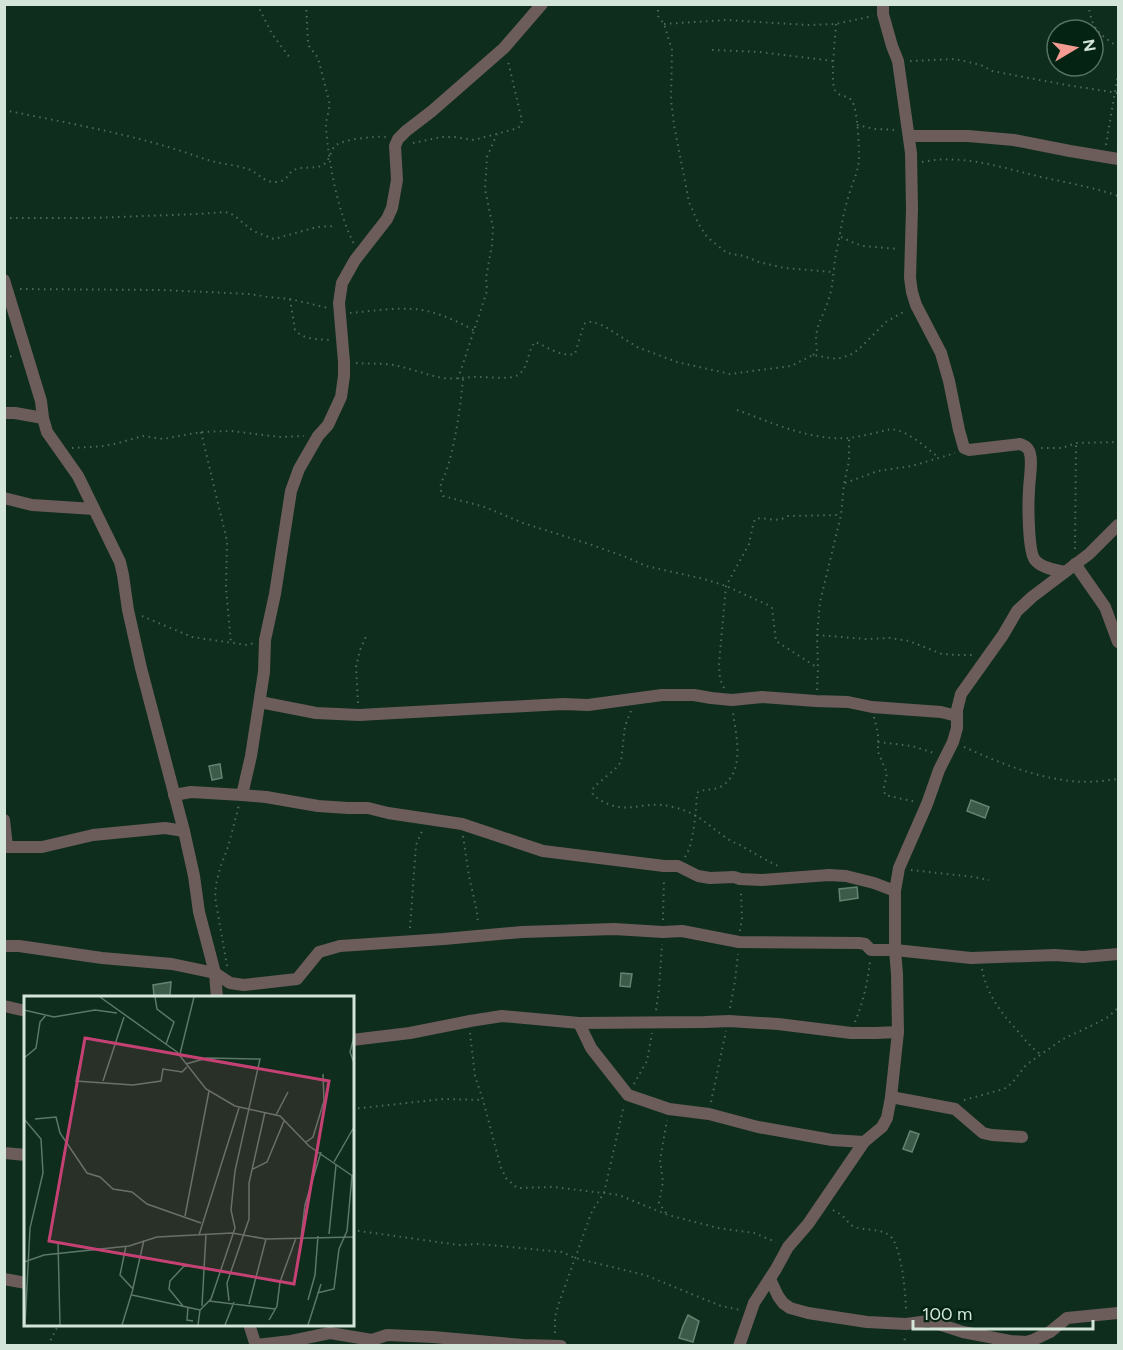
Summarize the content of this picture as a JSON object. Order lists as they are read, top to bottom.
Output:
{
  "scale_bar": "100 m",
  "north": "right"
}
